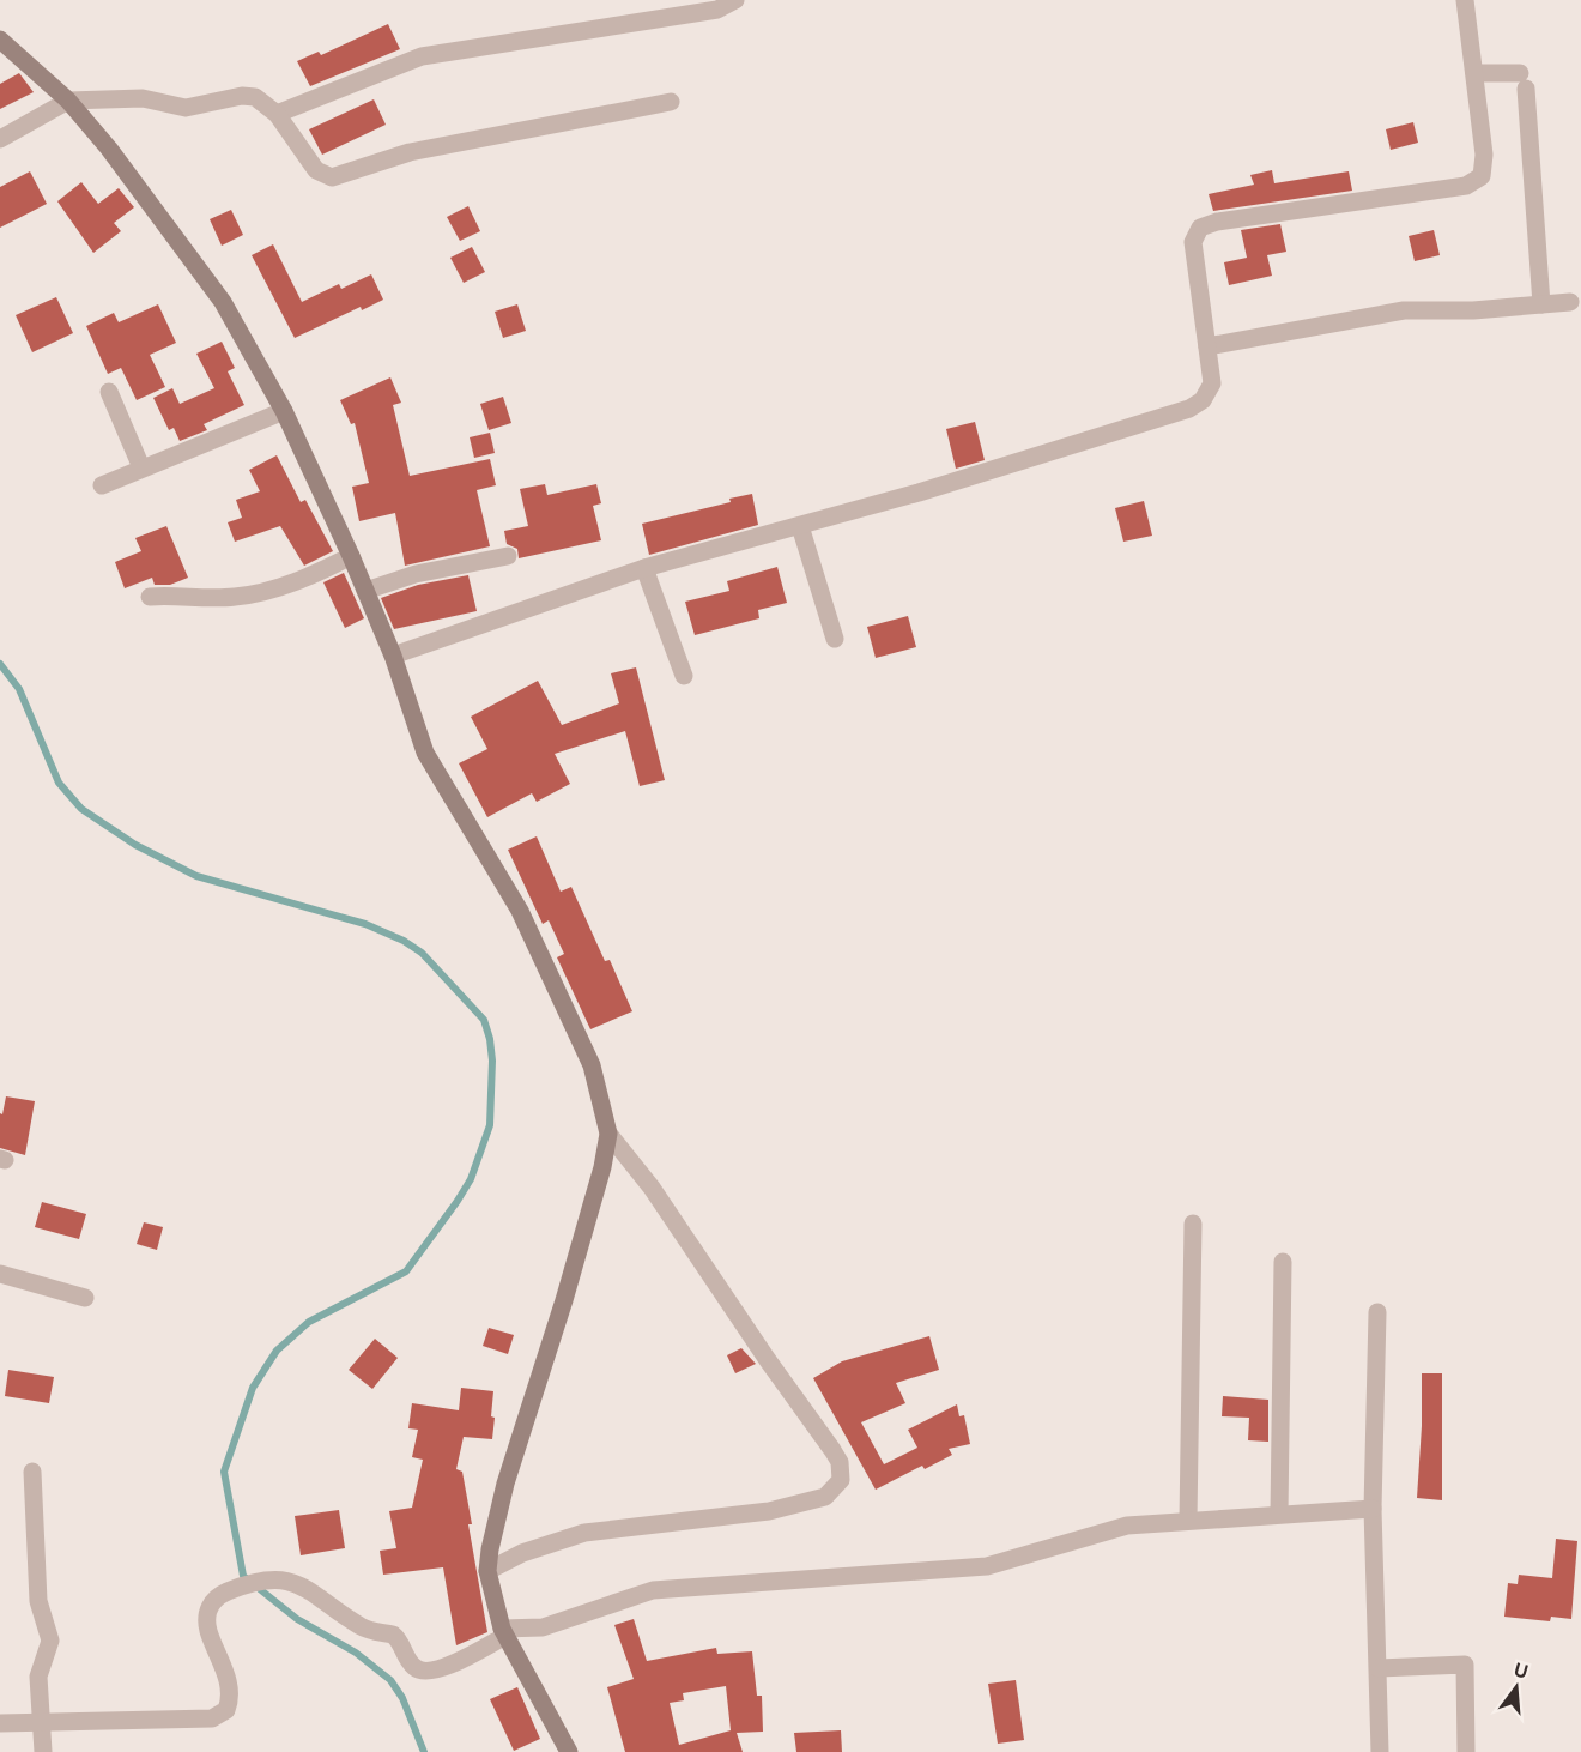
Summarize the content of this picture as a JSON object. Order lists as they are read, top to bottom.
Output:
{
  "north": "top"
}
